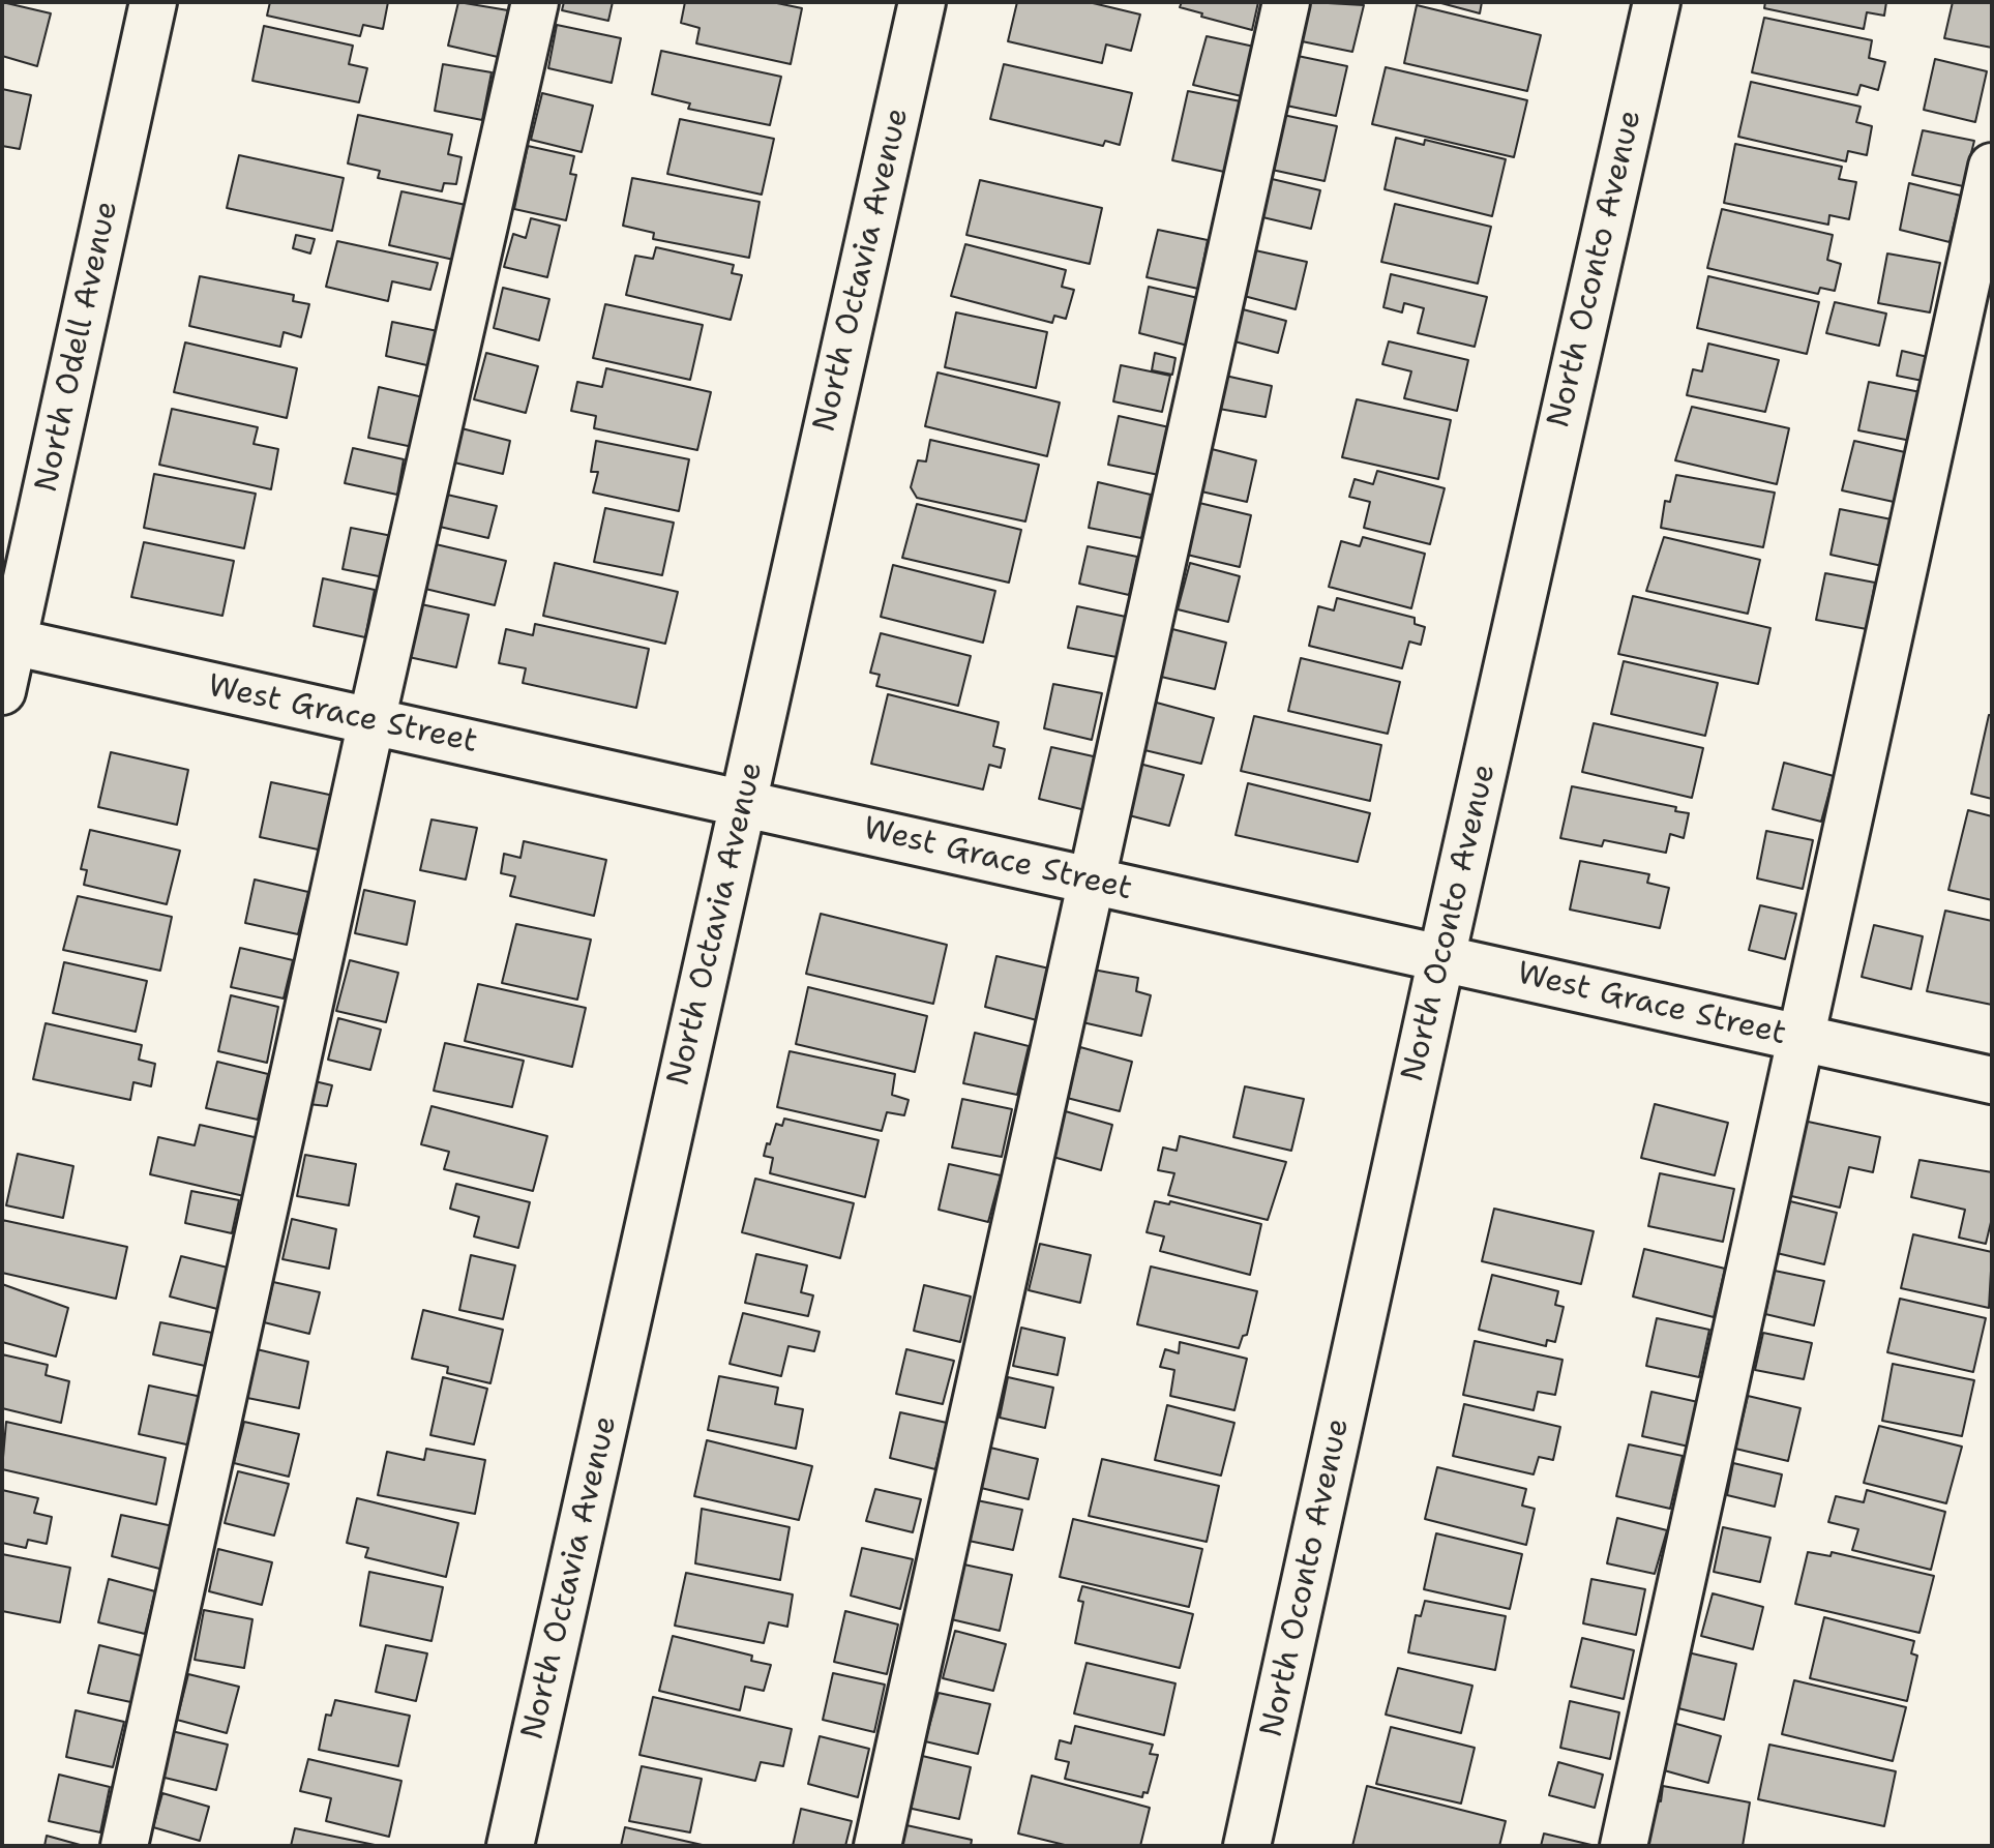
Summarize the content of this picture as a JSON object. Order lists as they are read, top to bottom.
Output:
{
  "streets": {
    "street": [
      "North Oconto Avenue",
      "North Octavia Avenue",
      "North Odell Avenue",
      "West Grace Street"
    ]
  },
  "crossings": [
    ["North Oconto Avenue", "West Grace Street"],
    ["North Octavia Avenue", "West Grace Street"],
    ["North Odell Avenue", "West Grace Street"]
  ]
}
